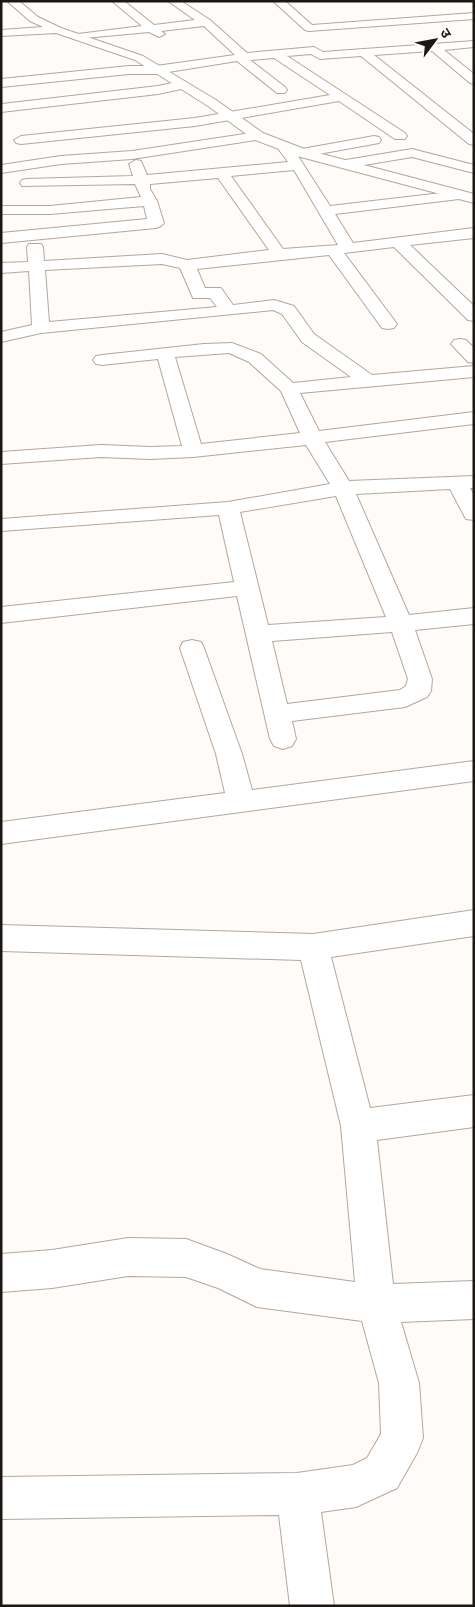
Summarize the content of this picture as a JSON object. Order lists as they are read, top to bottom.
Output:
{
  "north": "top right"
}
